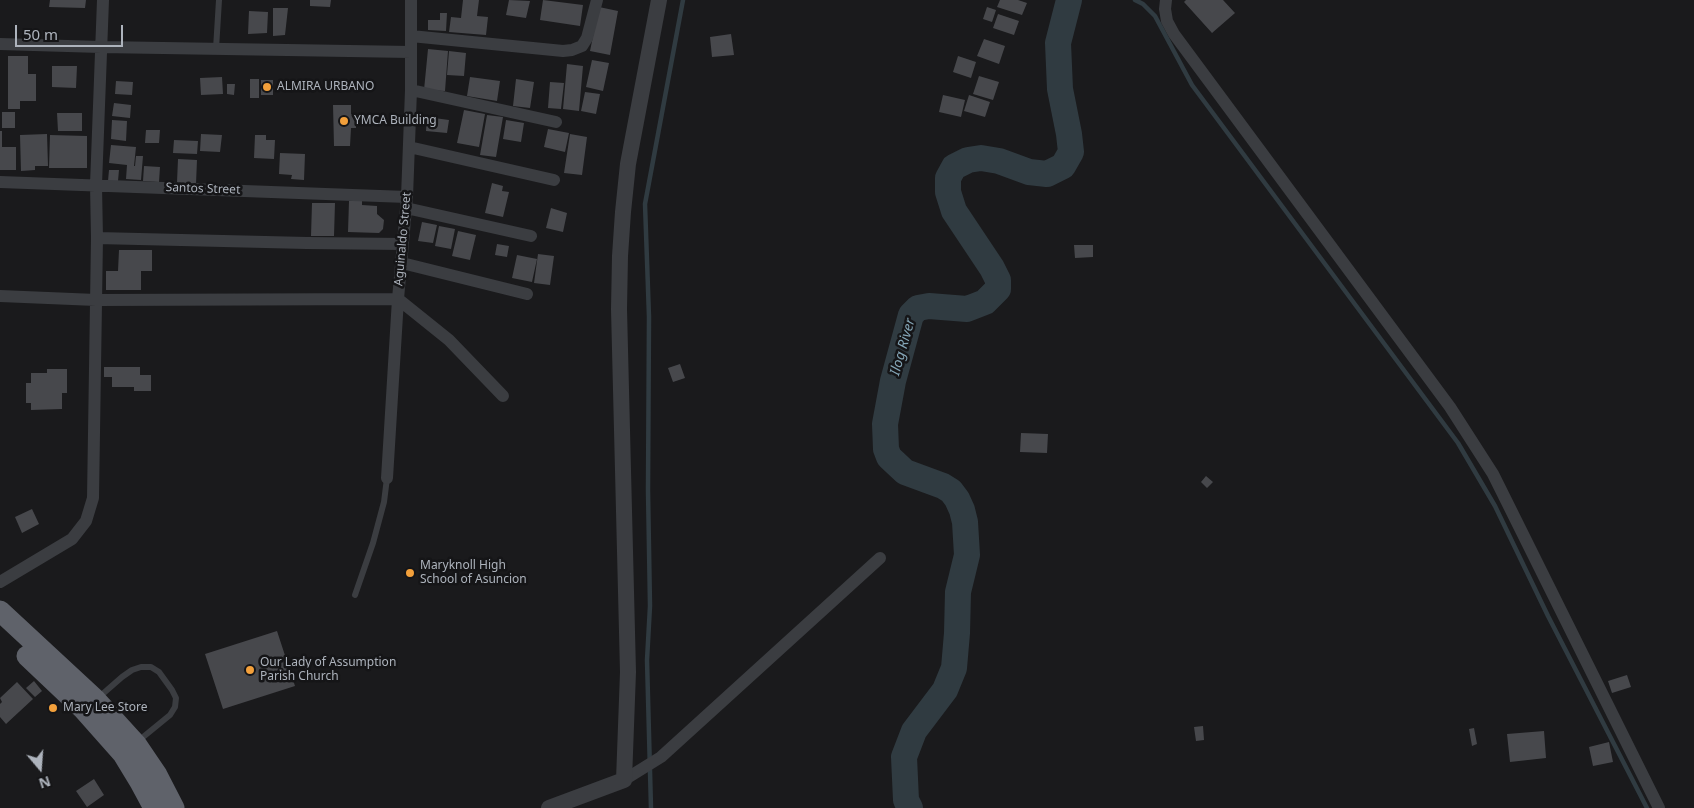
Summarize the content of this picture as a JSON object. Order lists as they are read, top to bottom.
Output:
{
  "streets": {
    "street": ["Santos Street", "Aguinaldo Street"]
  },
  "crossings": [
    ["Santos Street", "Aguinaldo Street"]
  ],
  "water": ["Ilog River"],
  "places": [
    "ALMIRA URBANO",
    "YMCA Building",
    "Maryknoll High School of Asuncion",
    "Our Lady of Assumption Parish Church",
    "Mary Lee Store"
  ],
  "scale_bar": "50 m",
  "north": "bottom"
}
